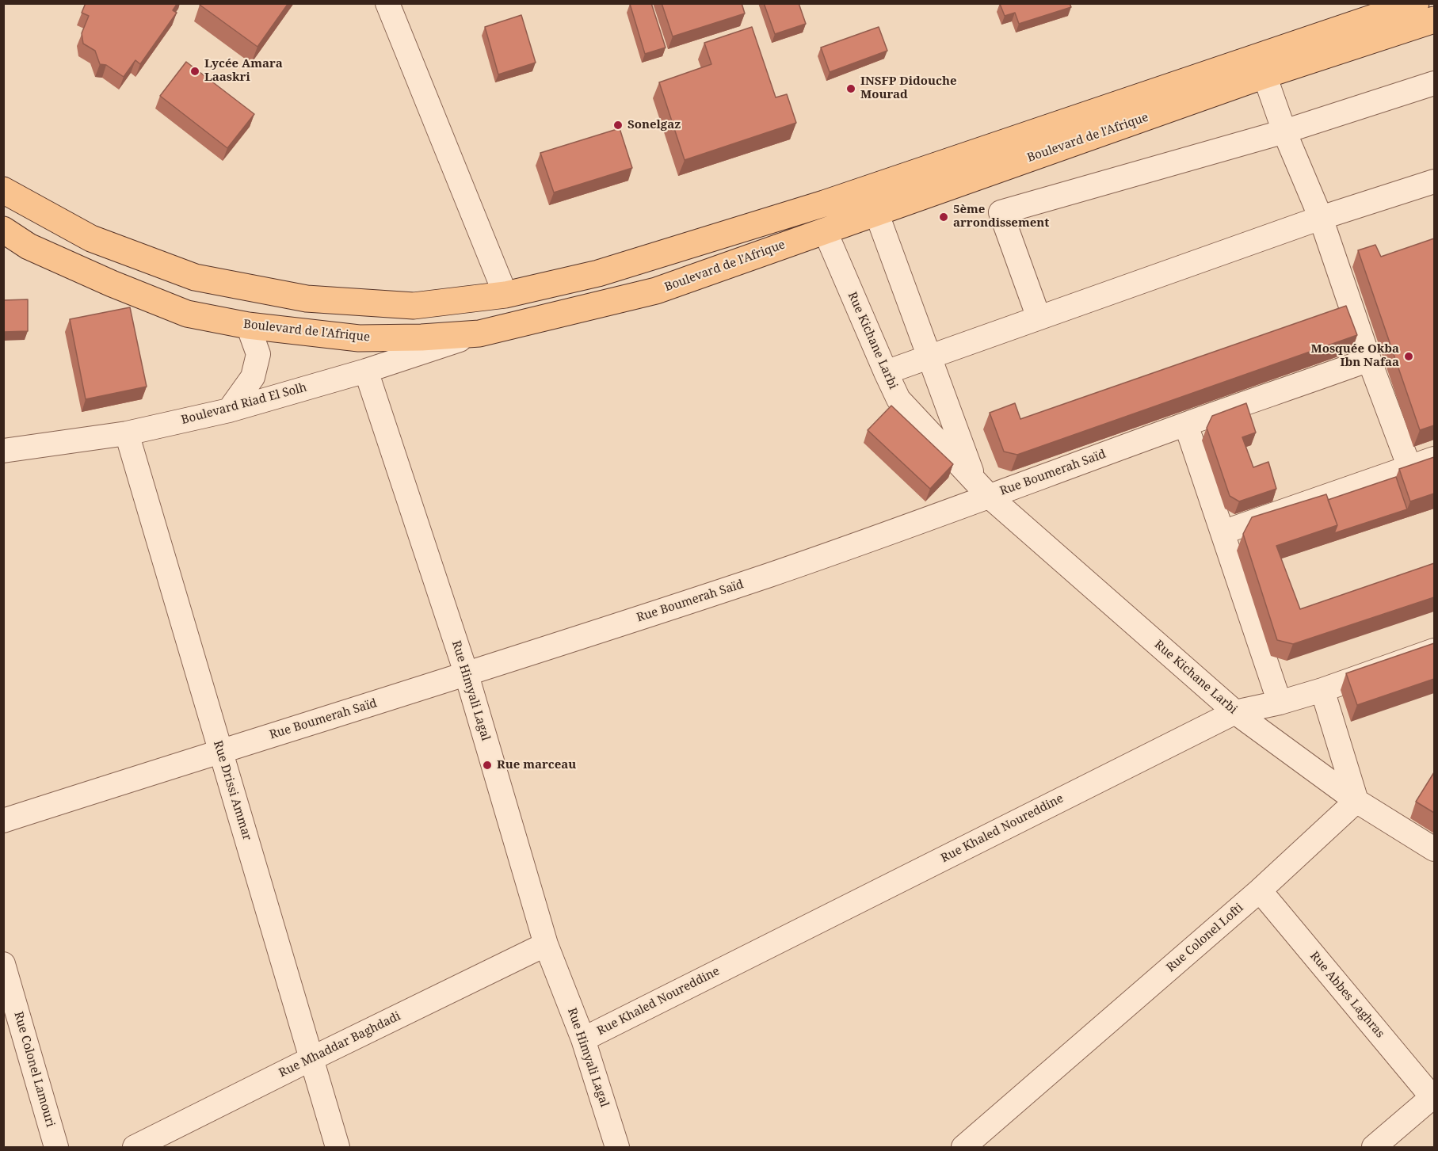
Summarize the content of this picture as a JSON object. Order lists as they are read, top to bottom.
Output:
{
  "streets": {
    "main road": ["Boulevard de l'Afrique"],
    "street": [
      "Rue Kichane Larbi",
      "Boulevard Riad El Solh",
      "Rue Boumerah Saïd",
      "Rue Himyali Lagal",
      "Rue Drissi Ammar",
      "Rue Khaled Noureddine",
      "Rue Colonel Lofti",
      "Rue Abbes Laghras",
      "Rue Mhaddar Baghdadi",
      "Rue Colonel Lamouri"
    ]
  },
  "crossings": [
    ["Boulevard de l'Afrique", "Rue Kichane Larbi"],
    ["Boulevard de l'Afrique", "Boulevard Riad El Solh"],
    ["Rue Kichane Larbi", "Rue Boumerah Saïd"],
    ["Rue Kichane Larbi", "Rue Khaled Noureddine"],
    ["Rue Kichane Larbi", "Rue Colonel Lofti"],
    ["Boulevard Riad El Solh", "Rue Himyali Lagal"],
    ["Boulevard Riad El Solh", "Rue Drissi Ammar"],
    ["Rue Boumerah Saïd", "Rue Himyali Lagal"],
    ["Rue Boumerah Saïd", "Rue Drissi Ammar"],
    ["Rue Himyali Lagal", "Rue Khaled Noureddine"],
    ["Rue Himyali Lagal", "Rue Mhaddar Baghdadi"],
    ["Rue Drissi Ammar", "Rue Mhaddar Baghdadi"],
    ["Rue Colonel Lofti", "Rue Abbes Laghras"]
  ],
  "places": [
    "Lycée Amara Laaskri",
    "INSFP Didouche Mourad",
    "Sonelgaz",
    "5ème arrondissement",
    "Mosquée Okba Ibn Nafaa",
    "Rue marceau"
  ]
}
